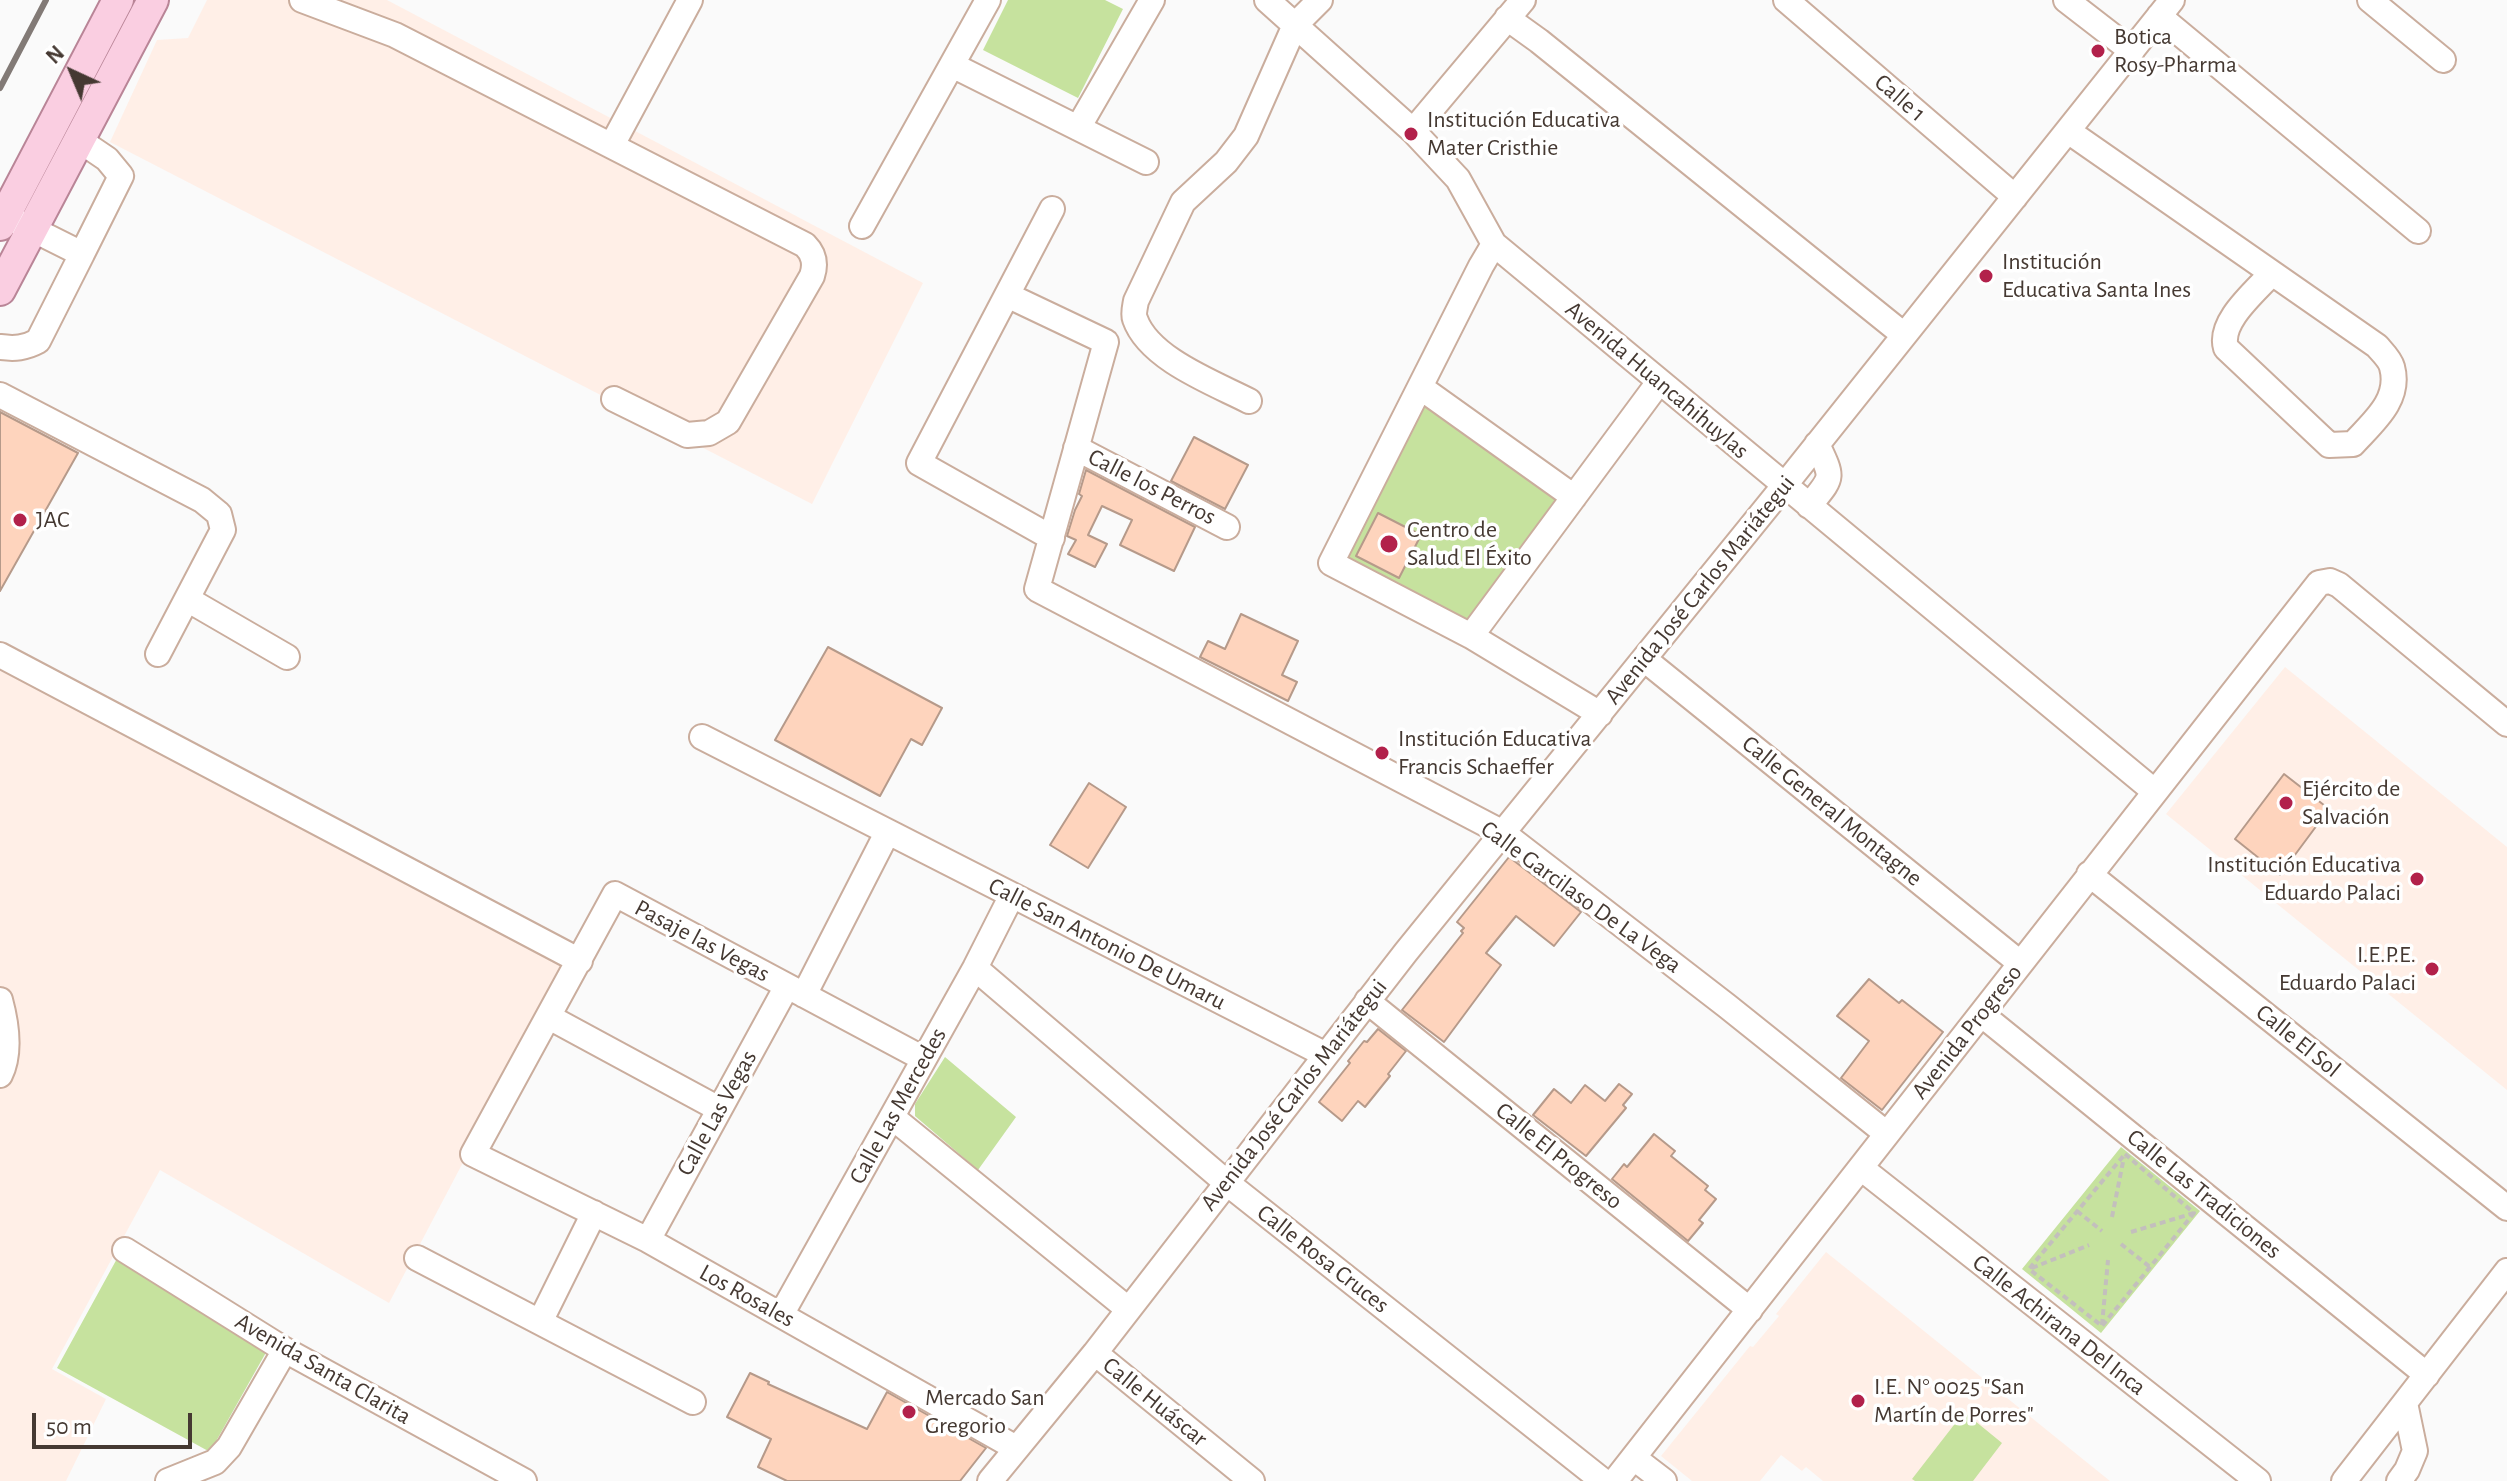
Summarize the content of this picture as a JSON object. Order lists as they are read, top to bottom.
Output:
{
  "streets": {
    "street": [
      "Calle 1",
      "Avenida Huancahihuylas",
      "Calle los Perros",
      "Avenida José Carlos Mariátegui",
      "Calle General Montagne",
      "Calle Garcilaso De La Vega",
      "Pasaje las Vegas",
      "Calle San Antonio De Umaru",
      "Avenida Progreso",
      "Calle El Sol",
      "Calle Las Mercedes",
      "Calle Las Vegas",
      "Calle El Progreso",
      "Calle Las Tradiciones",
      "Calle Rosa Cruces",
      "Los Rosales",
      "Calle Achirana Del Inca",
      "Avenida Santa Clarita",
      "Calle Huáscar"
    ]
  },
  "crossings": [
    ["Calle 1", "Avenida José Carlos Mariátegui"],
    ["Avenida Huancahihuylas", "Avenida José Carlos Mariátegui"],
    ["Avenida Huancahihuylas", "Avenida Progreso"],
    ["Avenida José Carlos Mariátegui", "Calle General Montagne"],
    ["Avenida José Carlos Mariátegui", "Calle Garcilaso De La Vega"],
    ["Avenida José Carlos Mariátegui", "Calle San Antonio De Umaru"],
    ["Avenida José Carlos Mariátegui", "Calle El Progreso"],
    ["Avenida José Carlos Mariátegui", "Calle Rosa Cruces"],
    ["Avenida José Carlos Mariátegui", "Los Rosales"],
    ["Avenida José Carlos Mariátegui", "Calle Huáscar"],
    ["Calle General Montagne", "Avenida Progreso"],
    ["Calle Garcilaso De La Vega", "Avenida Progreso"],
    ["Pasaje las Vegas", "Calle Las Mercedes"],
    ["Pasaje las Vegas", "Calle Las Vegas"],
    ["Pasaje las Vegas", "Los Rosales"],
    ["Calle San Antonio De Umaru", "Calle Las Mercedes"],
    ["Calle San Antonio De Umaru", "Calle Las Vegas"],
    ["Avenida Progreso", "Calle El Sol"],
    ["Avenida Progreso", "Calle El Progreso"],
    ["Avenida Progreso", "Calle Las Tradiciones"],
    ["Avenida Progreso", "Calle Achirana Del Inca"],
    ["Calle Las Mercedes", "Calle Rosa Cruces"],
    ["Calle Las Mercedes", "Los Rosales"],
    ["Calle Las Vegas", "Los Rosales"]
  ],
  "places": [
    "Botica Rosy-Pharma",
    "Institución Educativa Mater Cristhie",
    "Institución Educativa Santa Ines",
    "JAC",
    "Centro de Salud El Éxito",
    "Institución Educativa Francis Schaeffer",
    "Ejército de Salvación",
    "Institución Educativa Eduardo Palaci",
    "I.E.P.E. Eduardo Palaci",
    "I.E. N° 0025 \"San Martín de Porres\"",
    "Mercado San Gregorio"
  ],
  "scale_bar": "50 m",
  "north": "top left"
}
